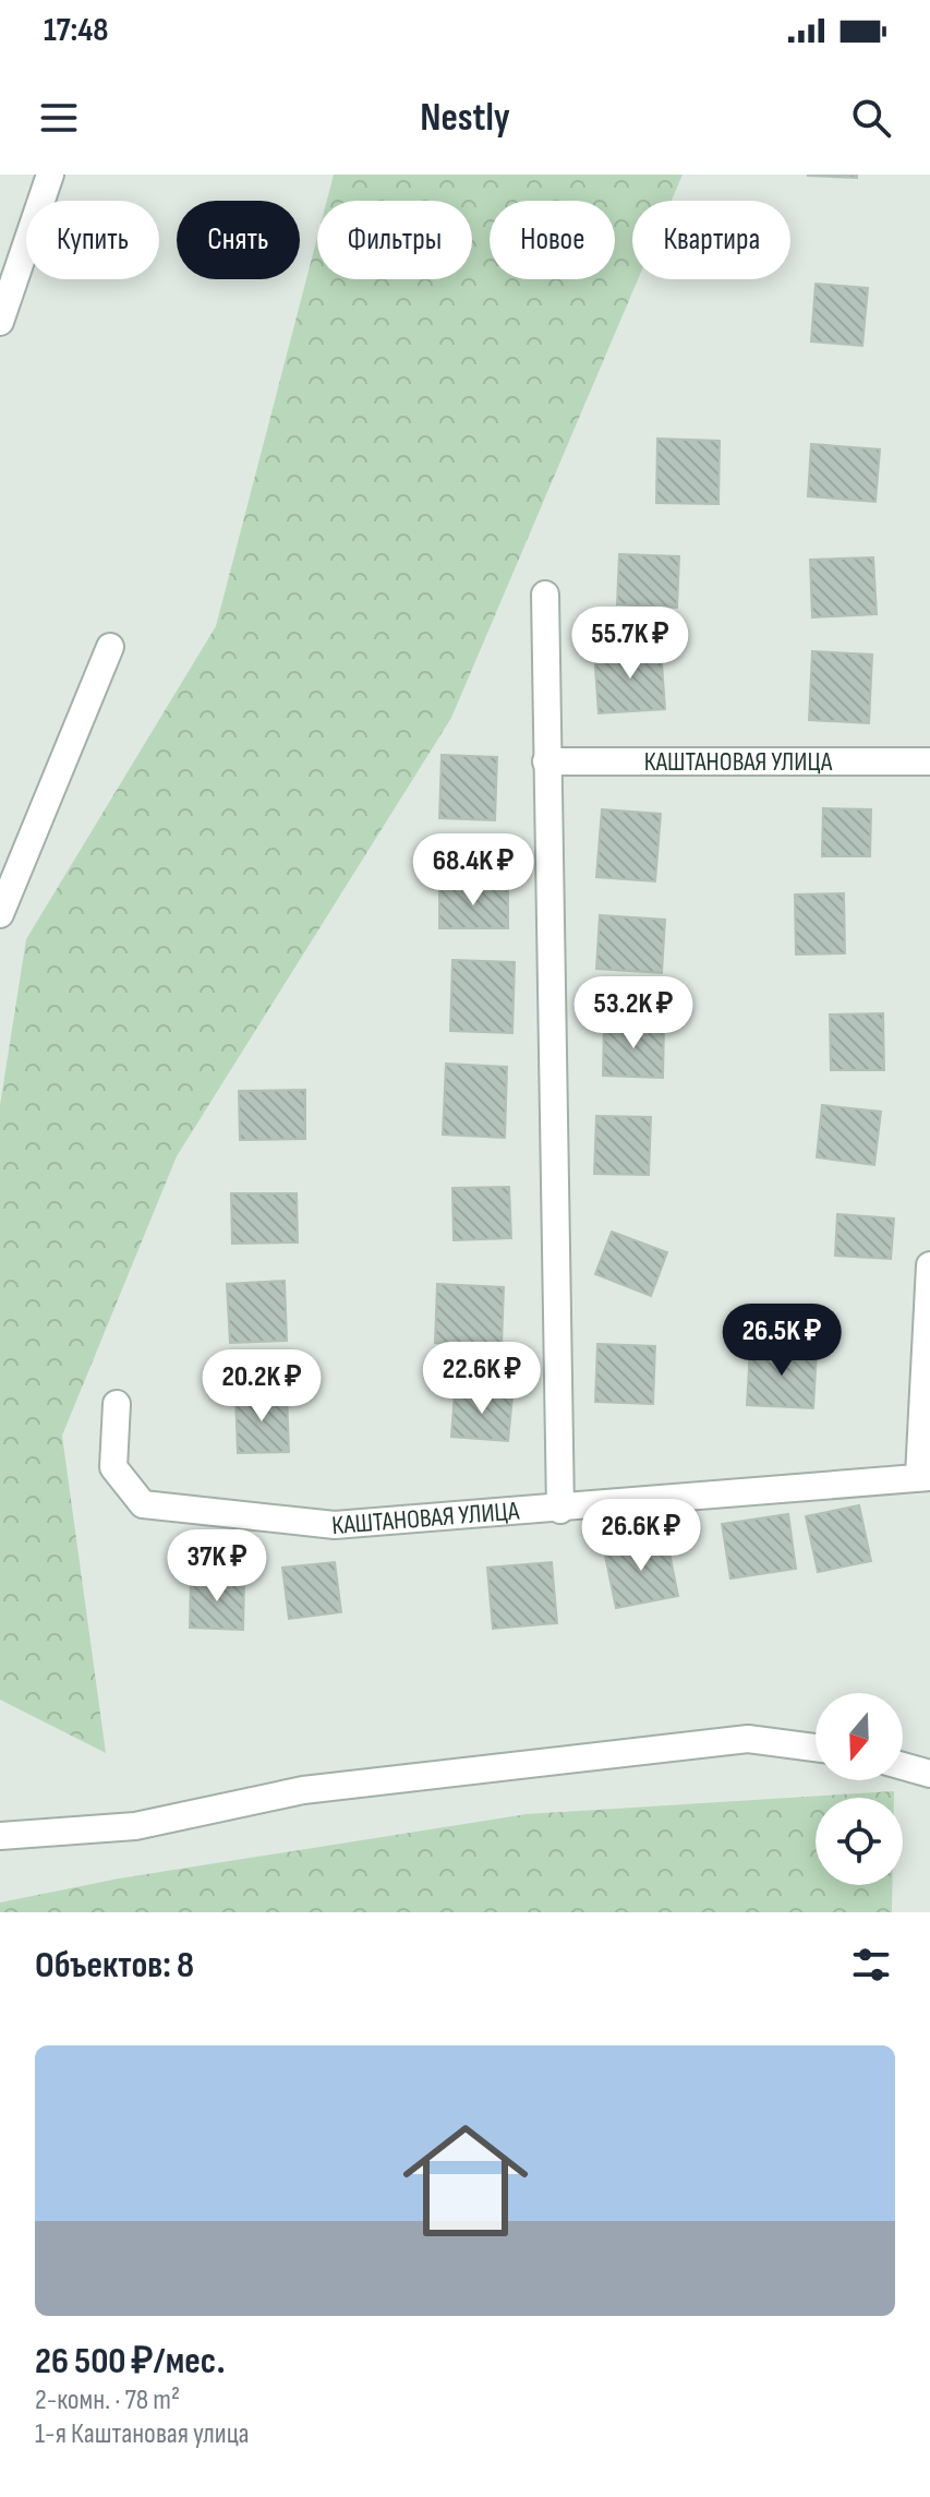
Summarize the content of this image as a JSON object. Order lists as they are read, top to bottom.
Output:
{
  "streets": {
    "street": ["КАШТАНОВАЯ УЛИЦА"]
  },
  "north": "bottom",
  "page": {
    "status": "17:48",
    "header": "Nestly",
    "chip": [
      "Купить",
      "Снять",
      "Фильтры",
      "Новое",
      "Квартира"
    ],
    "price": [
      "55.7K ₽",
      "68.4K ₽",
      "53.2K ₽",
      "26.5K ₽",
      "22.6K ₽",
      "20.2K ₽",
      "26.6K ₽",
      "37K ₽"
    ],
    "heading": "Объектов: 8",
    "list": [
      {
        "name": "26 500 ₽/мес.",
        "note": "2-комн. · 78 m² · 1-я Каштановая улица"
      }
    ]
  }
}
